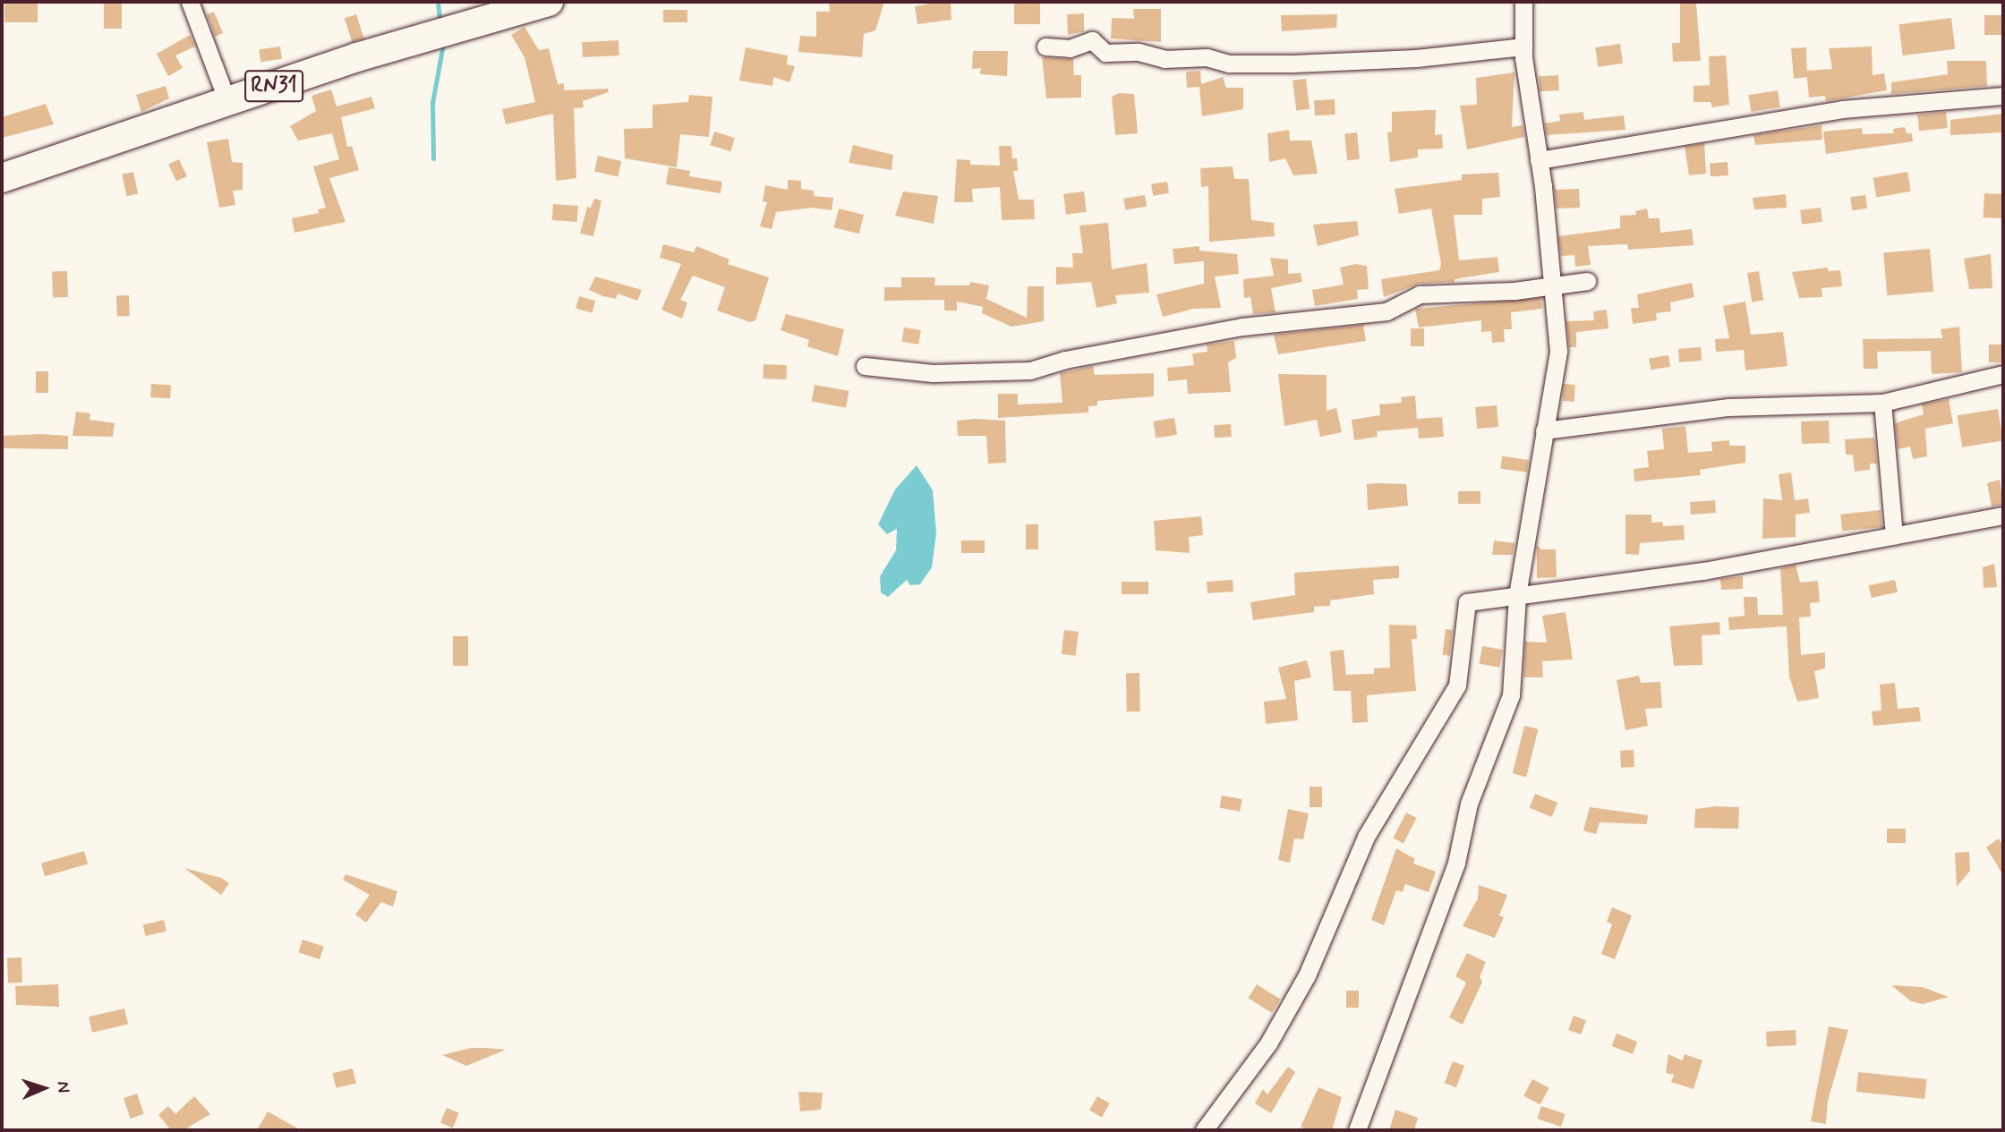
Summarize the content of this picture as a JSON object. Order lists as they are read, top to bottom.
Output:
{
  "streets": {
    "main road": ["RN31"]
  },
  "north": "right"
}
